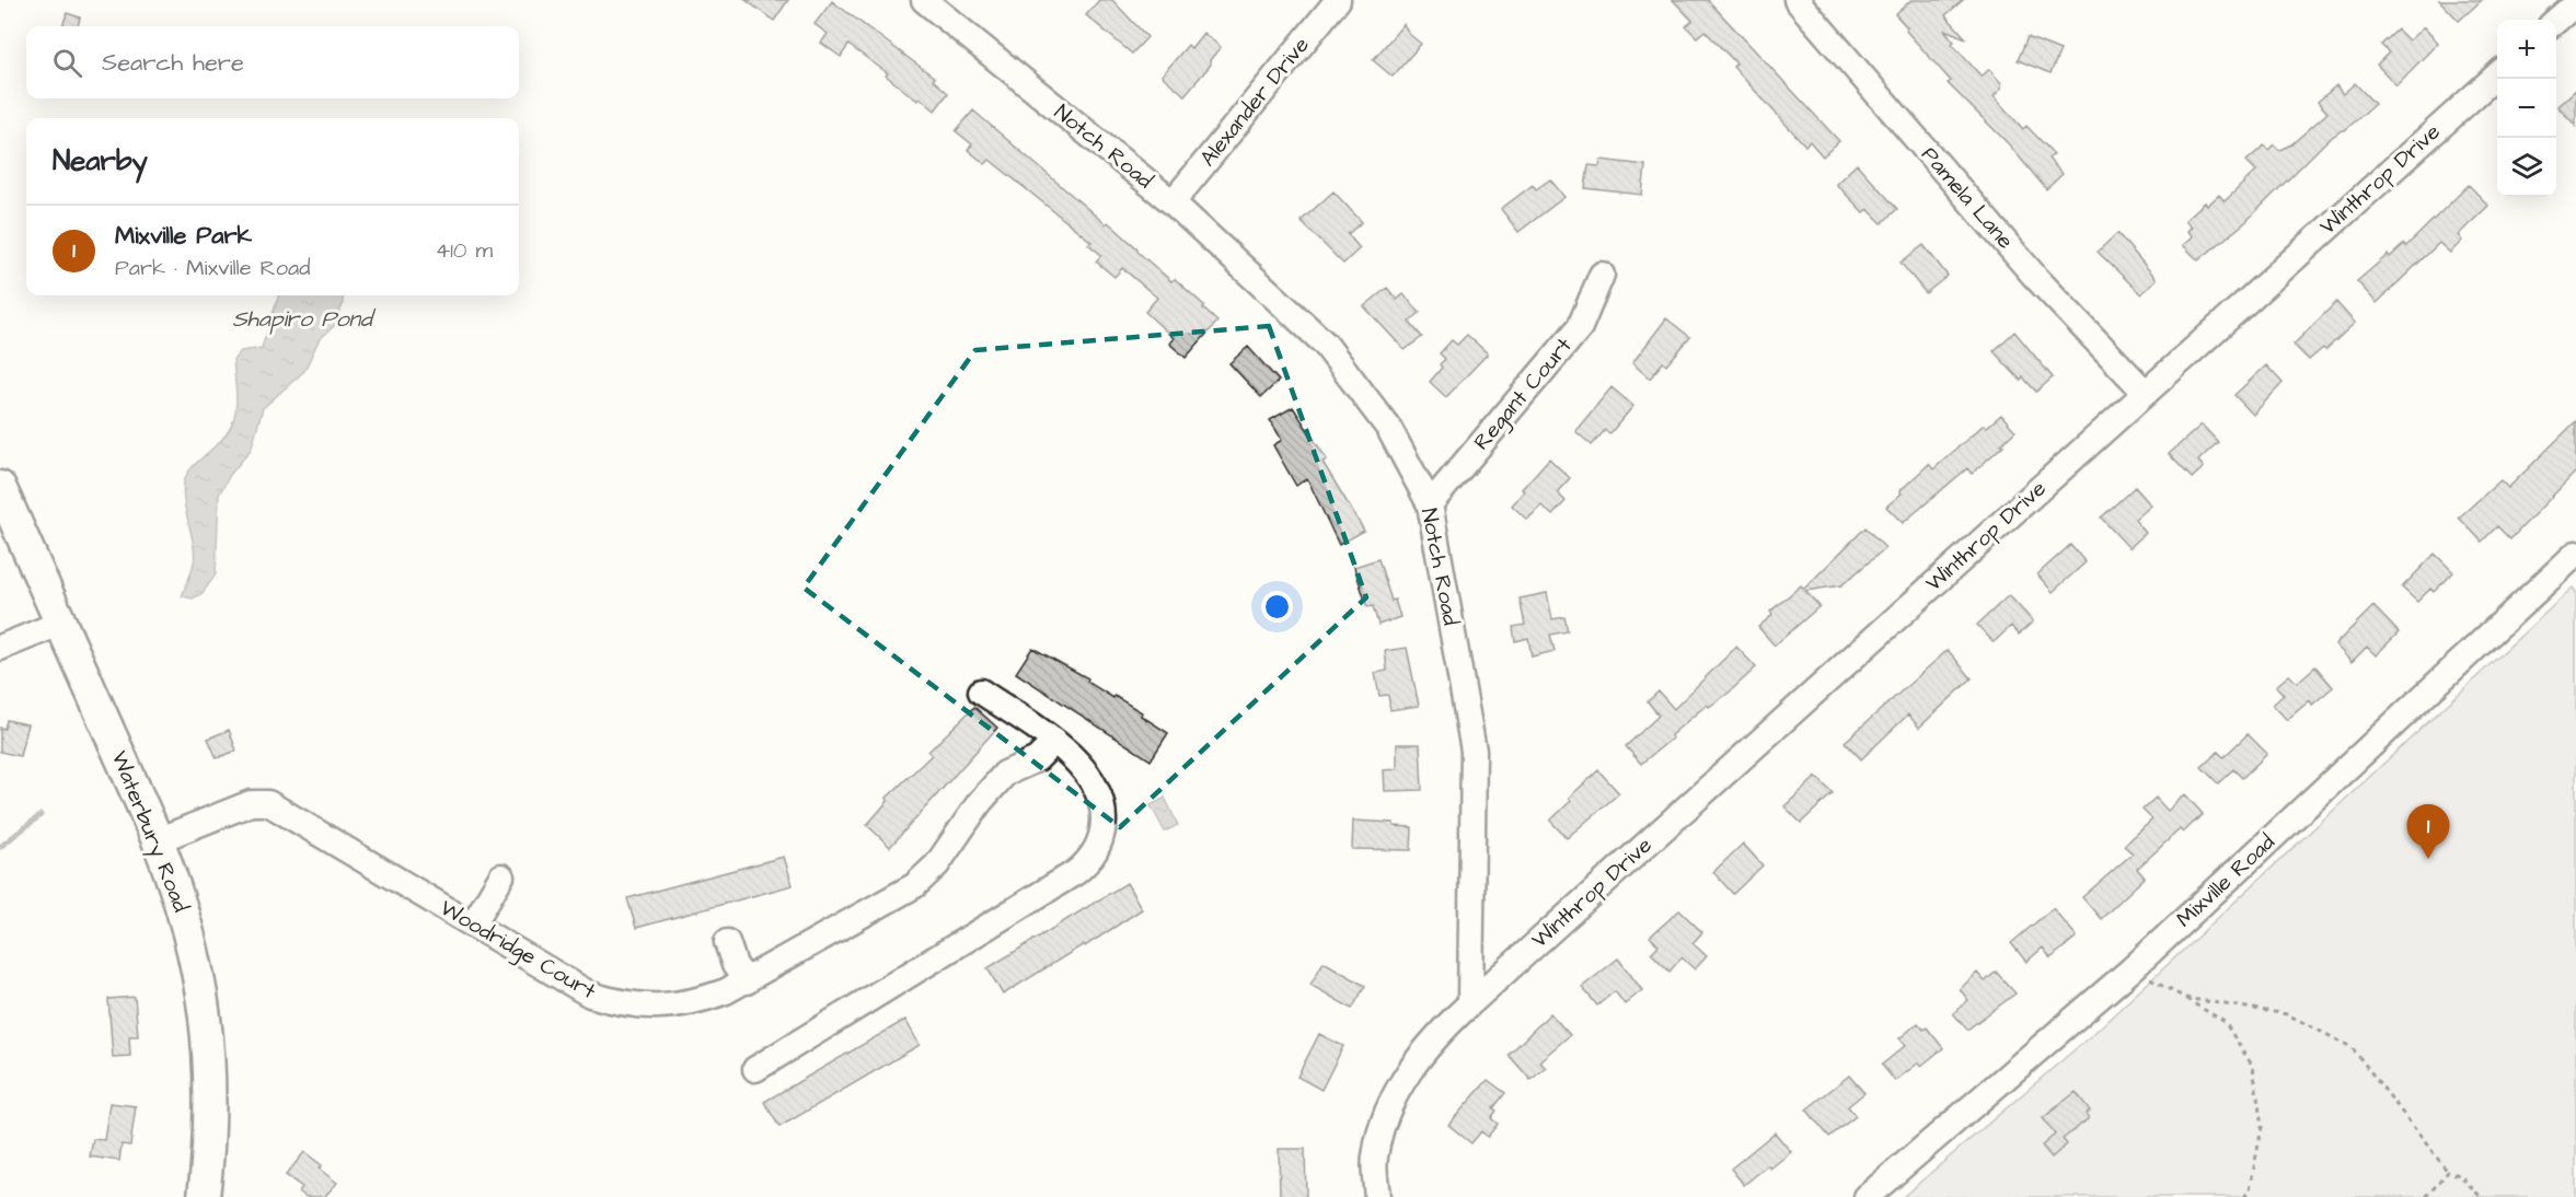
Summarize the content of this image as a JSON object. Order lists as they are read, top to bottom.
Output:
{
  "streets": {
    "main road": ["Waterbury Road"],
    "street": [
      "Alexander Drive",
      "Notch Road",
      "Winthrop Drive",
      "Pamela Lane",
      "Regant Court",
      "Mixville Road",
      "Woodridge Court"
    ]
  },
  "crossings": [
    ["Alexander Drive", "Notch Road"],
    ["Notch Road", "Winthrop Drive"],
    ["Notch Road", "Regant Court"],
    ["Winthrop Drive", "Pamela Lane"],
    ["Waterbury Road", "Woodridge Court"]
  ],
  "water": ["Shapiro Pond"],
  "page": {
    "map_buttons": ["+", "−"],
    "search": "Search here",
    "heading": "Nearby",
    "list": [
      {
        "mark": "1",
        "name": "Mixville Park",
        "note": "Park · Mixville Road",
        "value": "410 m"
      }
    ],
    "pins": "1"
  }
}
